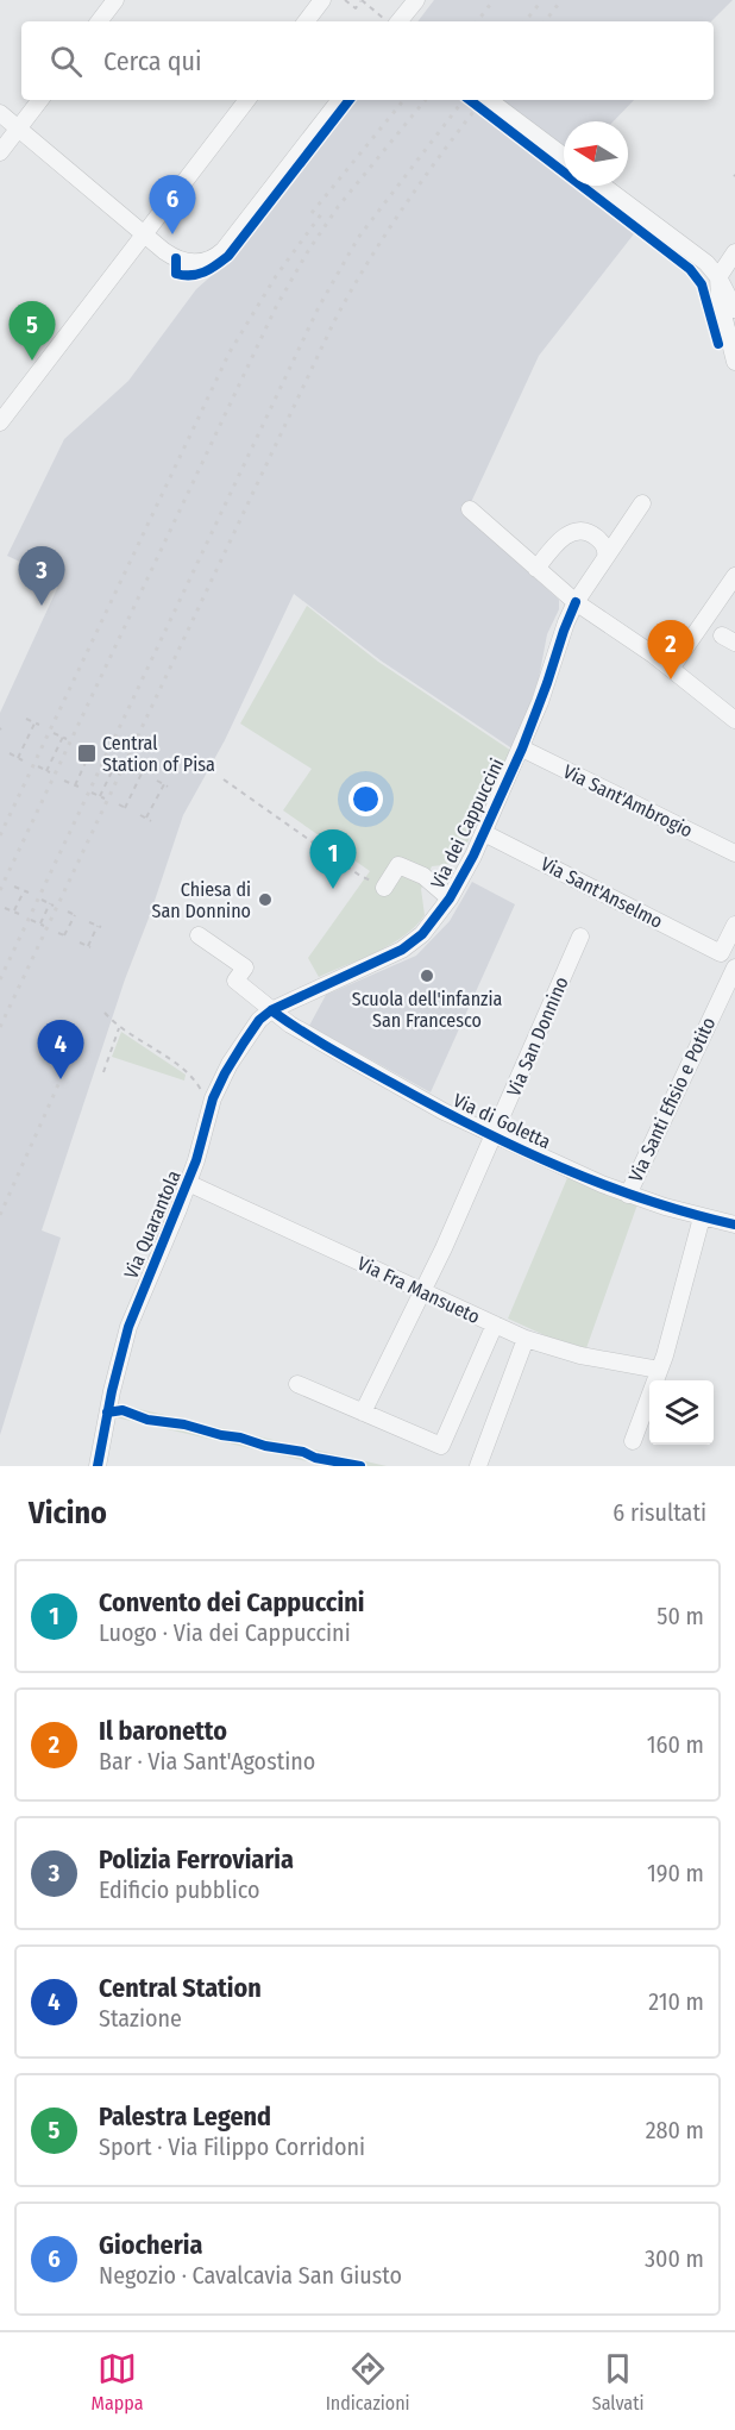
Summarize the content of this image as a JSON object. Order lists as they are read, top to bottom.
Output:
{
  "streets": {
    "street": [
      "Via Sant'Ambrogio",
      "Via dei Cappuccini",
      "Via Sant'Anselmo",
      "Via San Donnino",
      "Via Santi Efisio e Potito",
      "Via di Goletta",
      "Via Quarantola",
      "Via Fra Mansueto"
    ]
  },
  "crossings": [
    ["Via Sant'Ambrogio", "Via dei Cappuccini"],
    ["Via dei Cappuccini", "Via Sant'Anselmo"],
    ["Via dei Cappuccini", "Via di Goletta"],
    ["Via dei Cappuccini", "Via Quarantola"],
    ["Via San Donnino", "Via di Goletta"],
    ["Via San Donnino", "Via Fra Mansueto"],
    ["Via Santi Efisio e Potito", "Via di Goletta"],
    ["Via di Goletta", "Via Quarantola"],
    ["Via Quarantola", "Via Fra Mansueto"]
  ],
  "places": {
    "transit": ["Central Station of Pisa"],
    "other": ["Chiesa di San Donnino", "Scuola dell'infanzia San Francesco"]
  },
  "north": "left",
  "page": {
    "search": "Cerca qui",
    "pins": [
      "6",
      "5",
      "3",
      "2",
      "1",
      "4"
    ],
    "heading": ["Vicino", "6 risultati"],
    "list": [
      {
        "mark": "1",
        "name": "Convento dei Cappuccini",
        "note": "Luogo · Via dei Cappuccini",
        "value": "50 m"
      },
      {
        "mark": "2",
        "name": "Il baronetto",
        "note": "Bar · Via Sant'Agostino",
        "value": "160 m"
      },
      {
        "mark": "3",
        "name": "Polizia Ferroviaria",
        "note": "Edificio pubblico",
        "value": "190 m"
      },
      {
        "mark": "4",
        "name": "Central Station",
        "note": "Stazione",
        "value": "210 m"
      },
      {
        "mark": "5",
        "name": "Palestra Legend",
        "note": "Sport · Via Filippo Corridoni",
        "value": "280 m"
      },
      {
        "mark": "6",
        "name": "Giocheria",
        "note": "Negozio · Cavalcavia San Giusto",
        "value": "300 m"
      }
    ],
    "nav": ["Mappa", "Indicazioni", "Salvati"]
  }
}
